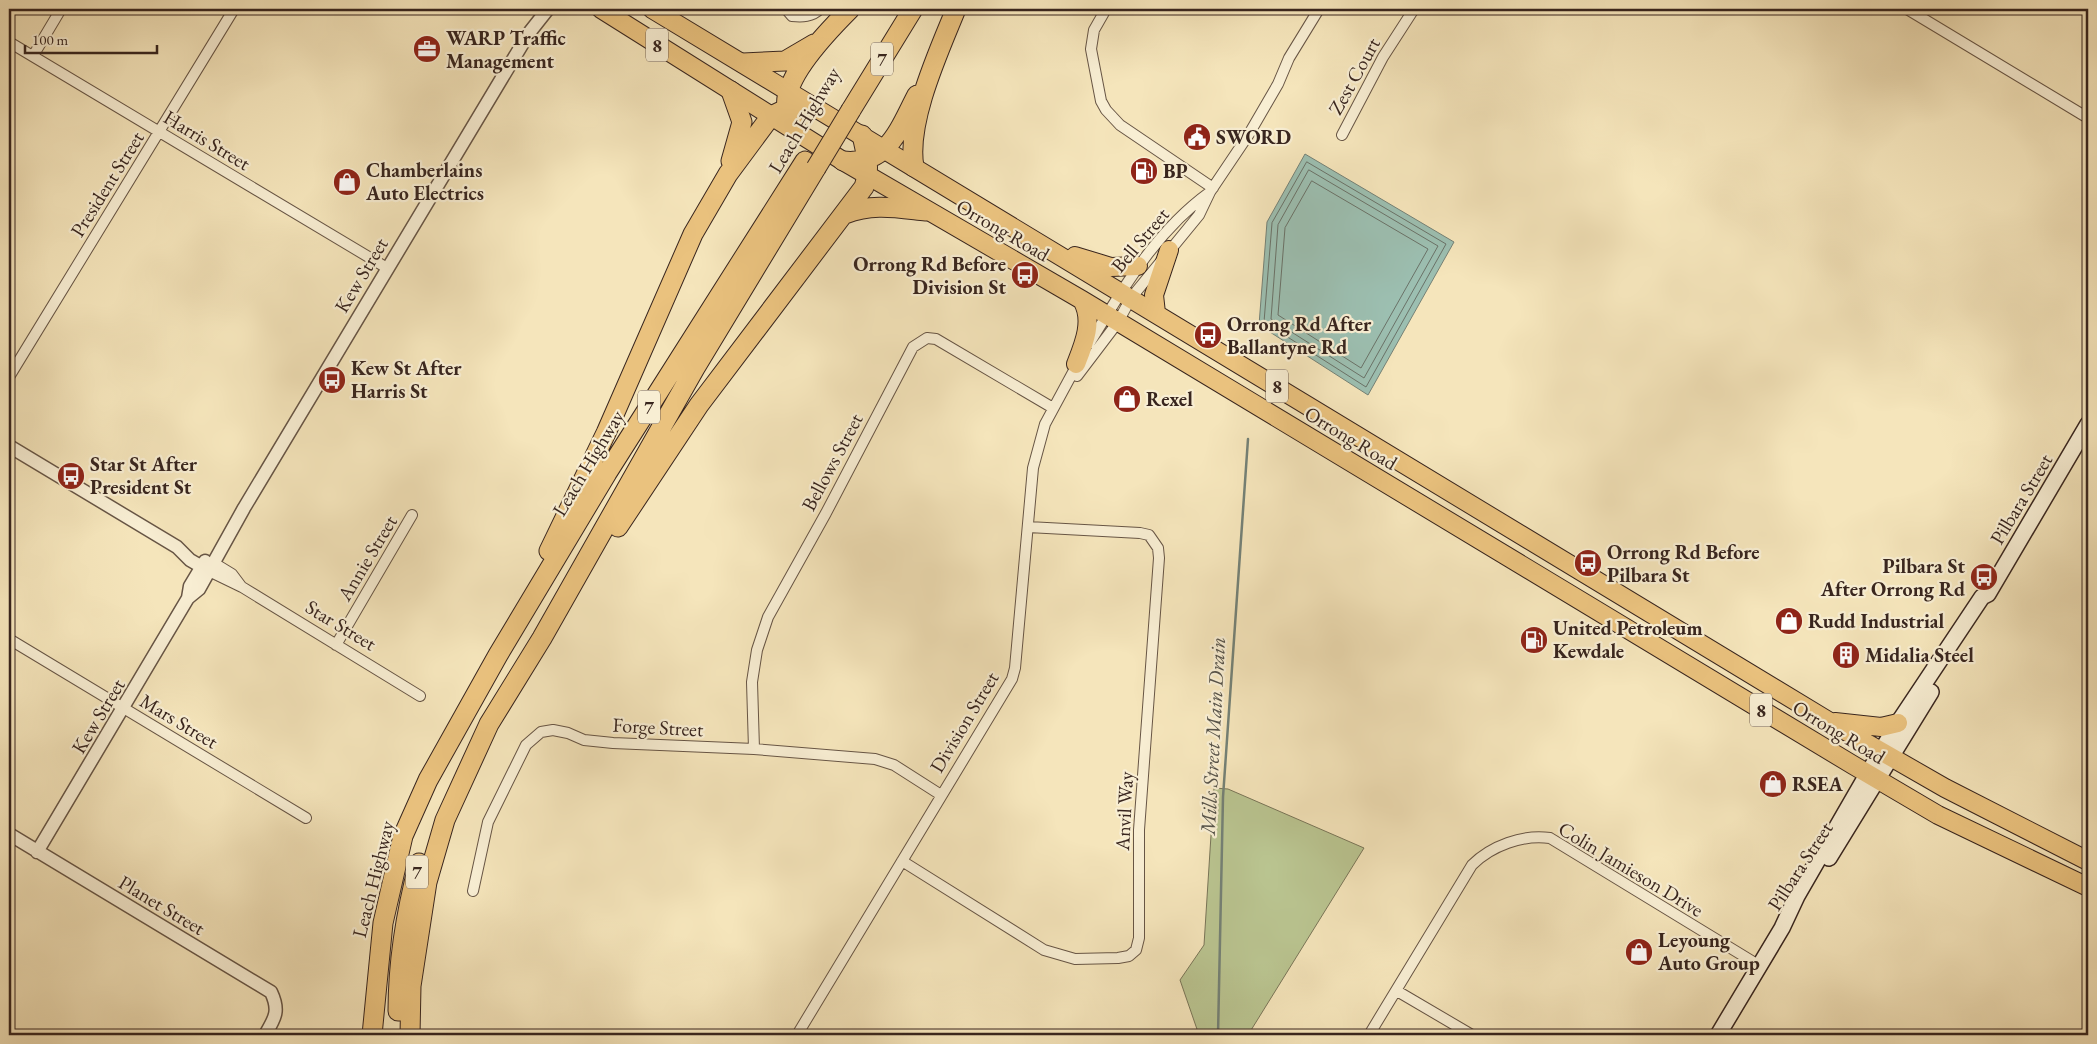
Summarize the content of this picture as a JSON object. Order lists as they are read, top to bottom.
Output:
{
  "streets": {
    "highway": [
      "8",
      "7",
      "Leach Highway",
      "Orrong Road"
    ],
    "main road": ["Pilbara Street"],
    "street": [
      "Zest Court",
      "Harris Street",
      "President Street",
      "Bell Street",
      "Kew Street",
      "Bellows Street",
      "Annie Street",
      "Star Street",
      "Mars Street",
      "Division Street",
      "Forge Street",
      "Anvil Way",
      "Colin Jamieson Drive",
      "Planet Street"
    ]
  },
  "crossings": [
    ["7", "Leach Highway"],
    ["Harris Street", "President Street"],
    ["Harris Street", "Kew Street"],
    ["Orrong Road", "Bell Street"],
    ["Orrong Road", "Pilbara Street"],
    ["Orrong Road", "Division Street"],
    ["Kew Street", "Star Street"],
    ["Kew Street", "Mars Street"],
    ["Kew Street", "Planet Street"],
    ["Bellows Street", "Division Street"],
    ["Bellows Street", "Forge Street"],
    ["Pilbara Street", "Colin Jamieson Drive"],
    ["Annie Street", "Star Street"],
    ["Division Street", "Forge Street"],
    ["Division Street", "Anvil Way"]
  ],
  "water": ["Mills Street Main Drain"],
  "places": {
    "office": ["WARP Traffic Management"],
    "public building": ["SWORD"],
    "fuel station": ["BP", "United Petroleum Kewdale"],
    "shop": [
      "Chamberlains Auto Electrics",
      "Rexel",
      "Rudd Industrial",
      "RSEA",
      "Leyoung Auto Group"
    ],
    "bus stop": [
      "Orrong Rd Before Division St",
      "Orrong Rd After Ballantyne Rd",
      "Kew St After Harris St",
      "Star St After President St",
      "Orrong Rd Before Pilbara St",
      "Pilbara St After Orrong Rd"
    ],
    "building": ["Midalia Steel"]
  },
  "scale_bar": "100 m"
}
